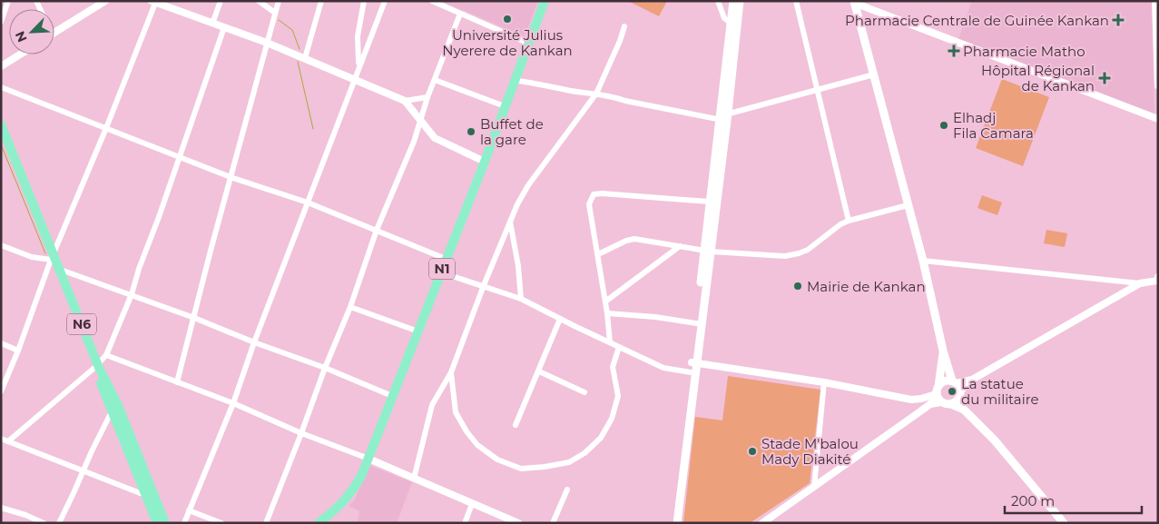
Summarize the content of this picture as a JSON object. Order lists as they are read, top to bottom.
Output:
{
  "streets": {
    "highway": ["N1", "N6"]
  },
  "places": {
    "other": [
      "Université Julius Nyerere de Kankan",
      "Elhadj Fila Camara",
      "Buffet de la gare",
      "Mairie de Kankan",
      "La statue du militaire",
      "Stade M'balou Mady Diakité"
    ],
    "health": ["Pharmacie Centrale de Guinée Kankan", "Pharmacie Matho", "Hôpital Régional de Kankan"]
  },
  "scale_bar": "200 m",
  "north": "bottom left"
}
